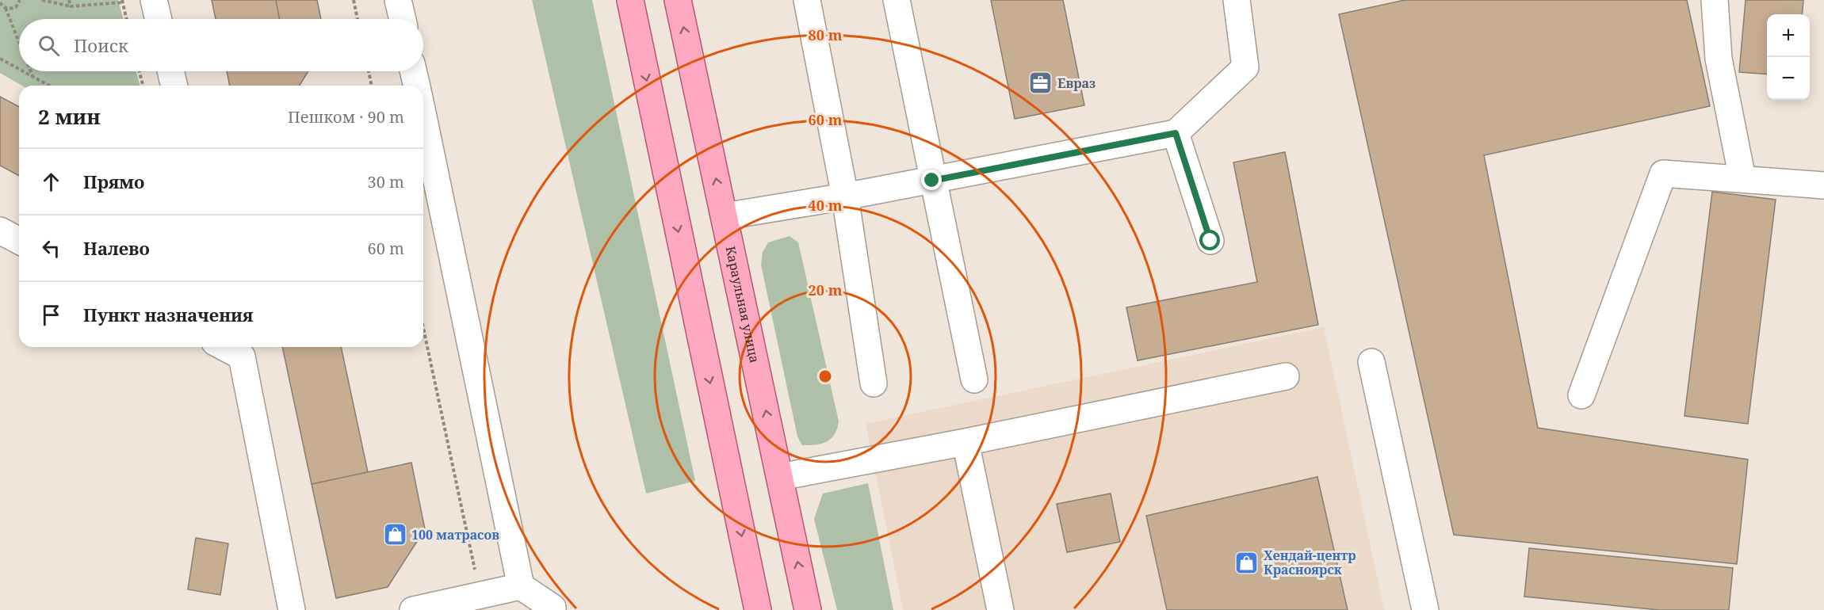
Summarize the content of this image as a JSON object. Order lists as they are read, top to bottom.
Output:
{
  "streets": {
    "main road": ["Караульная улица"]
  },
  "places": {
    "office": ["Евраз"],
    "shop": ["100 матрасов", "Хендай-центр Красноярск"]
  },
  "page": {
    "map_buttons": ["+", "−"],
    "search": "Поиск",
    "heading": ["2 мин", "Пешком · 90 m"],
    "list": [
      ["Прямо", "30 m"],
      ["Налево", "60 m"],
      "Пункт назначения"
    ]
  },
  "rings": [
    "80 m",
    "60 m",
    "40 m",
    "20 m"
  ]
}
